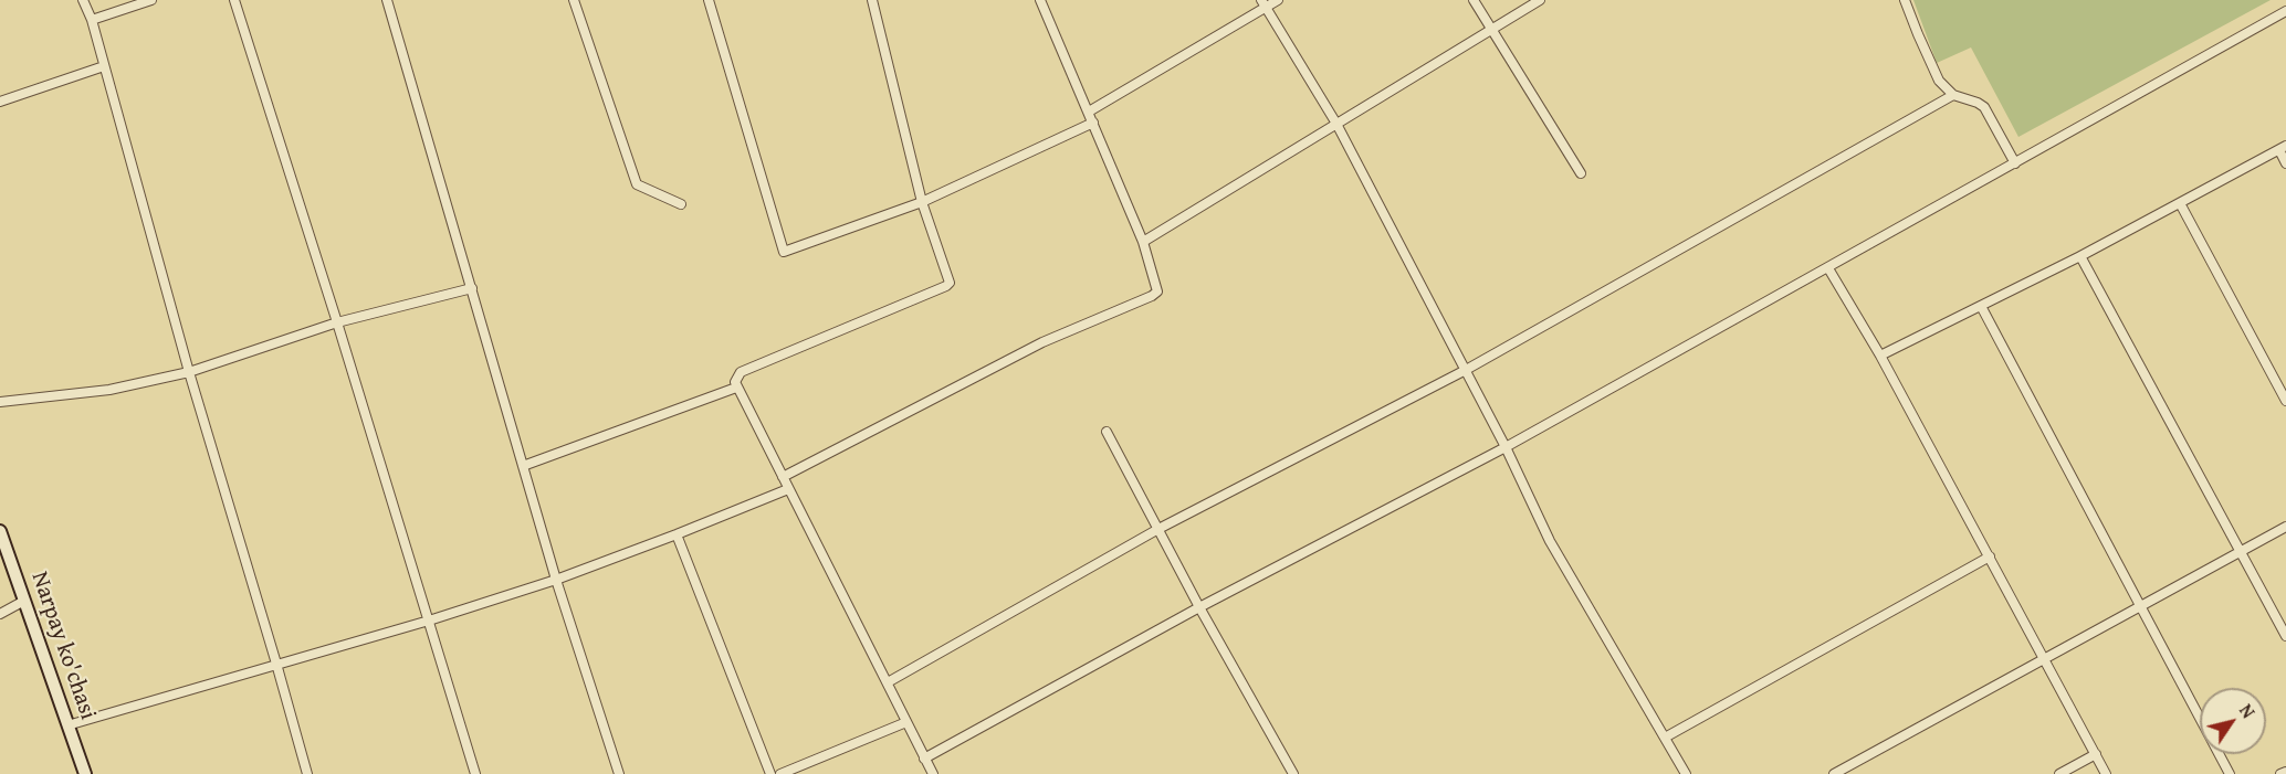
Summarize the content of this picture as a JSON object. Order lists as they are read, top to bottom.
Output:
{
  "streets": {
    "main road": ["Narpay ko'chasi"]
  },
  "north": "top right"
}
